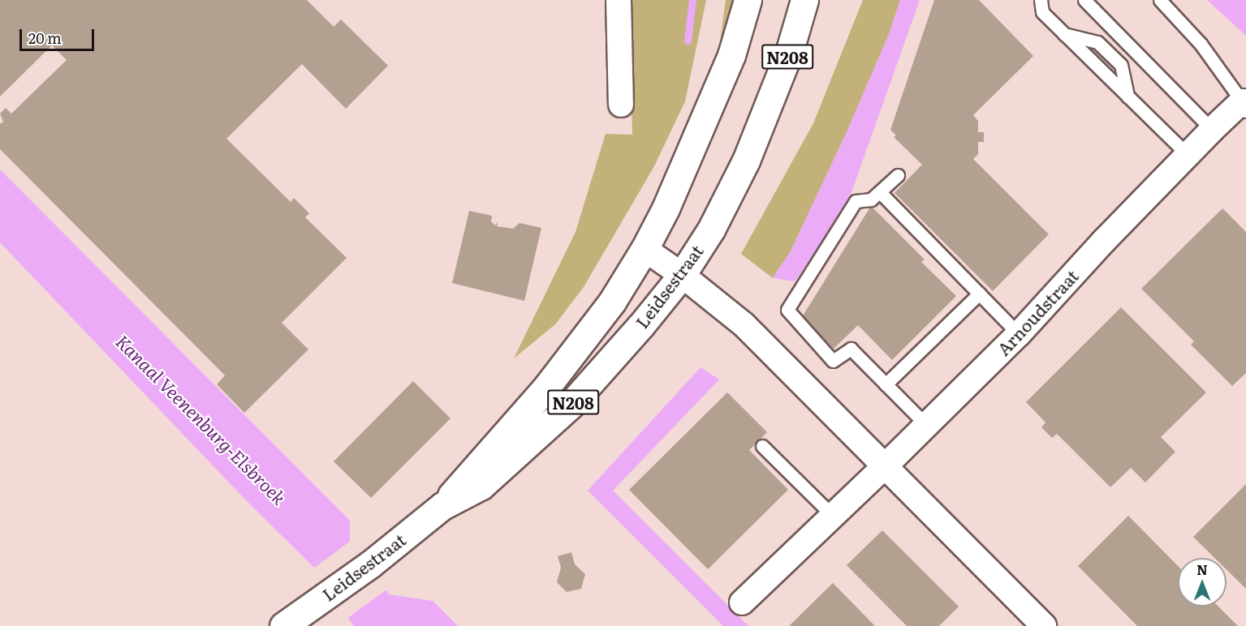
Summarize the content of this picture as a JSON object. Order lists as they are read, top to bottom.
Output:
{
  "streets": {
    "main road": ["N208", "Leidsestraat"],
    "street": ["Arnoudstraat"]
  },
  "water": ["Kanaal Veenenburg-Elsbroek"],
  "scale_bar": "20 m",
  "north": "top"
}
